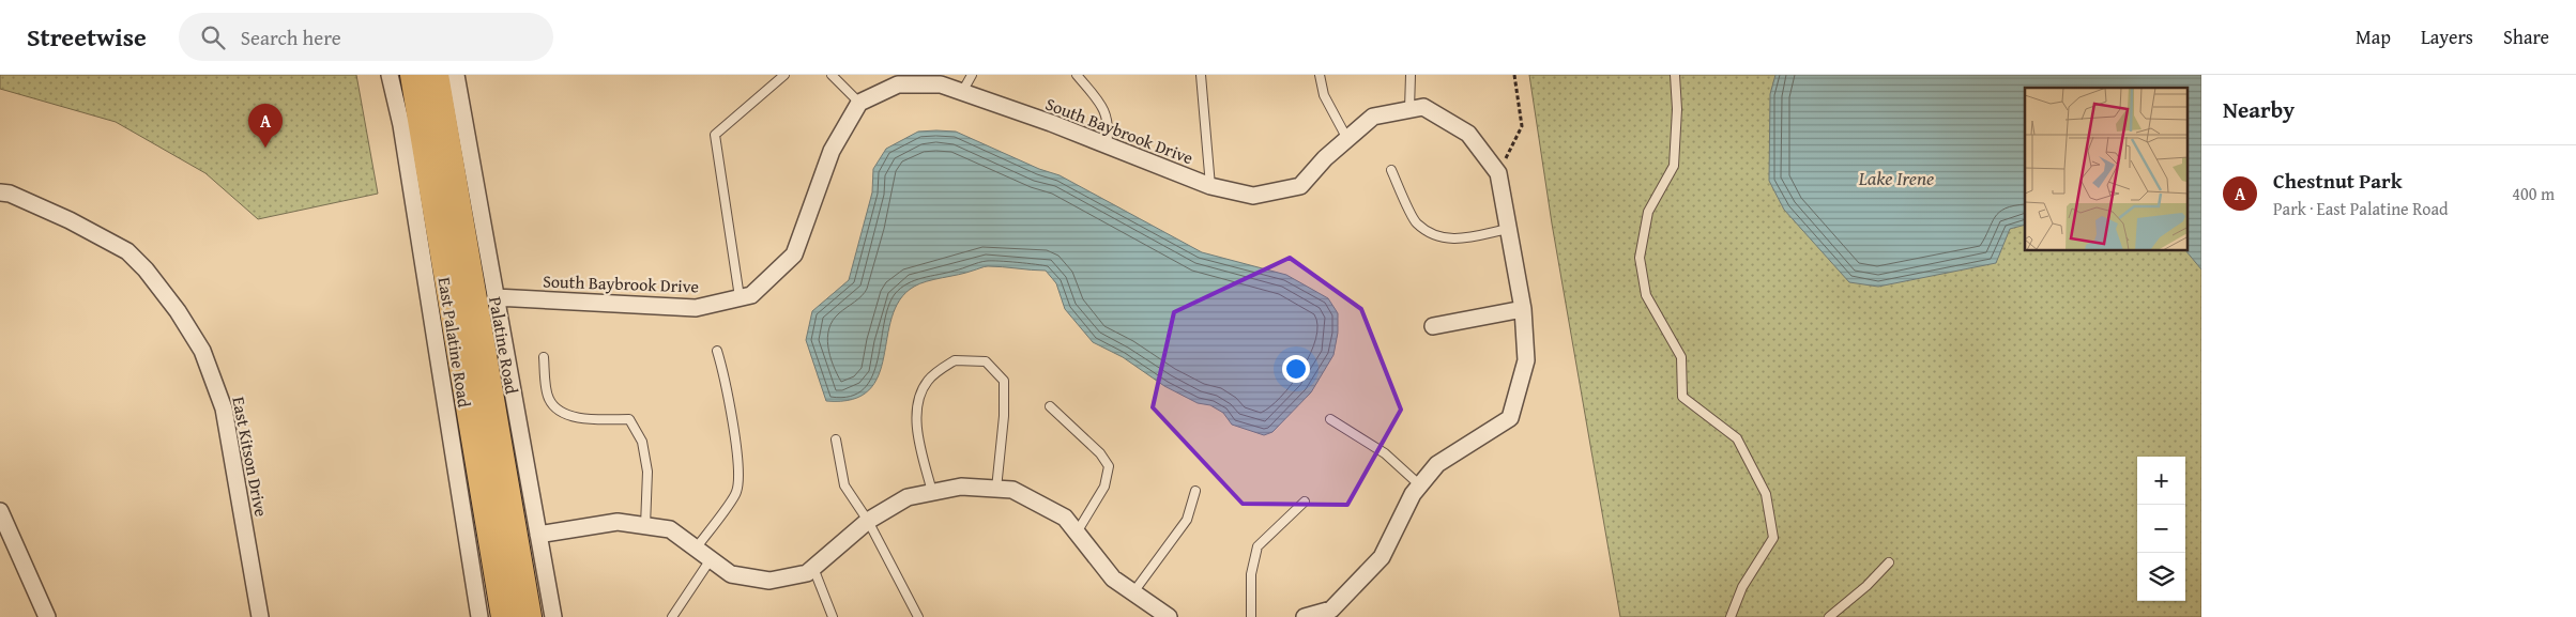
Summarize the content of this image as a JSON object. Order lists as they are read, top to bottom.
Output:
{
  "streets": {
    "main road": ["Palatine Road"],
    "street": ["South Baybrook Drive", "East Palatine Road", "East Kitson Drive"]
  },
  "crossings": [
    ["South Baybrook Drive", "Palatine Road"]
  ],
  "water": ["Lake Irene"],
  "page": {
    "header": "Streetwise",
    "search": "Search here",
    "nav": ["Map", "Layers", "Share"],
    "heading": "Nearby",
    "pins": "A",
    "list": [
      {
        "mark": "A",
        "name": "Chestnut Park",
        "note": "Park · East Palatine Road",
        "value": "400 m"
      }
    ],
    "map_buttons": ["+", "−"]
  }
}
